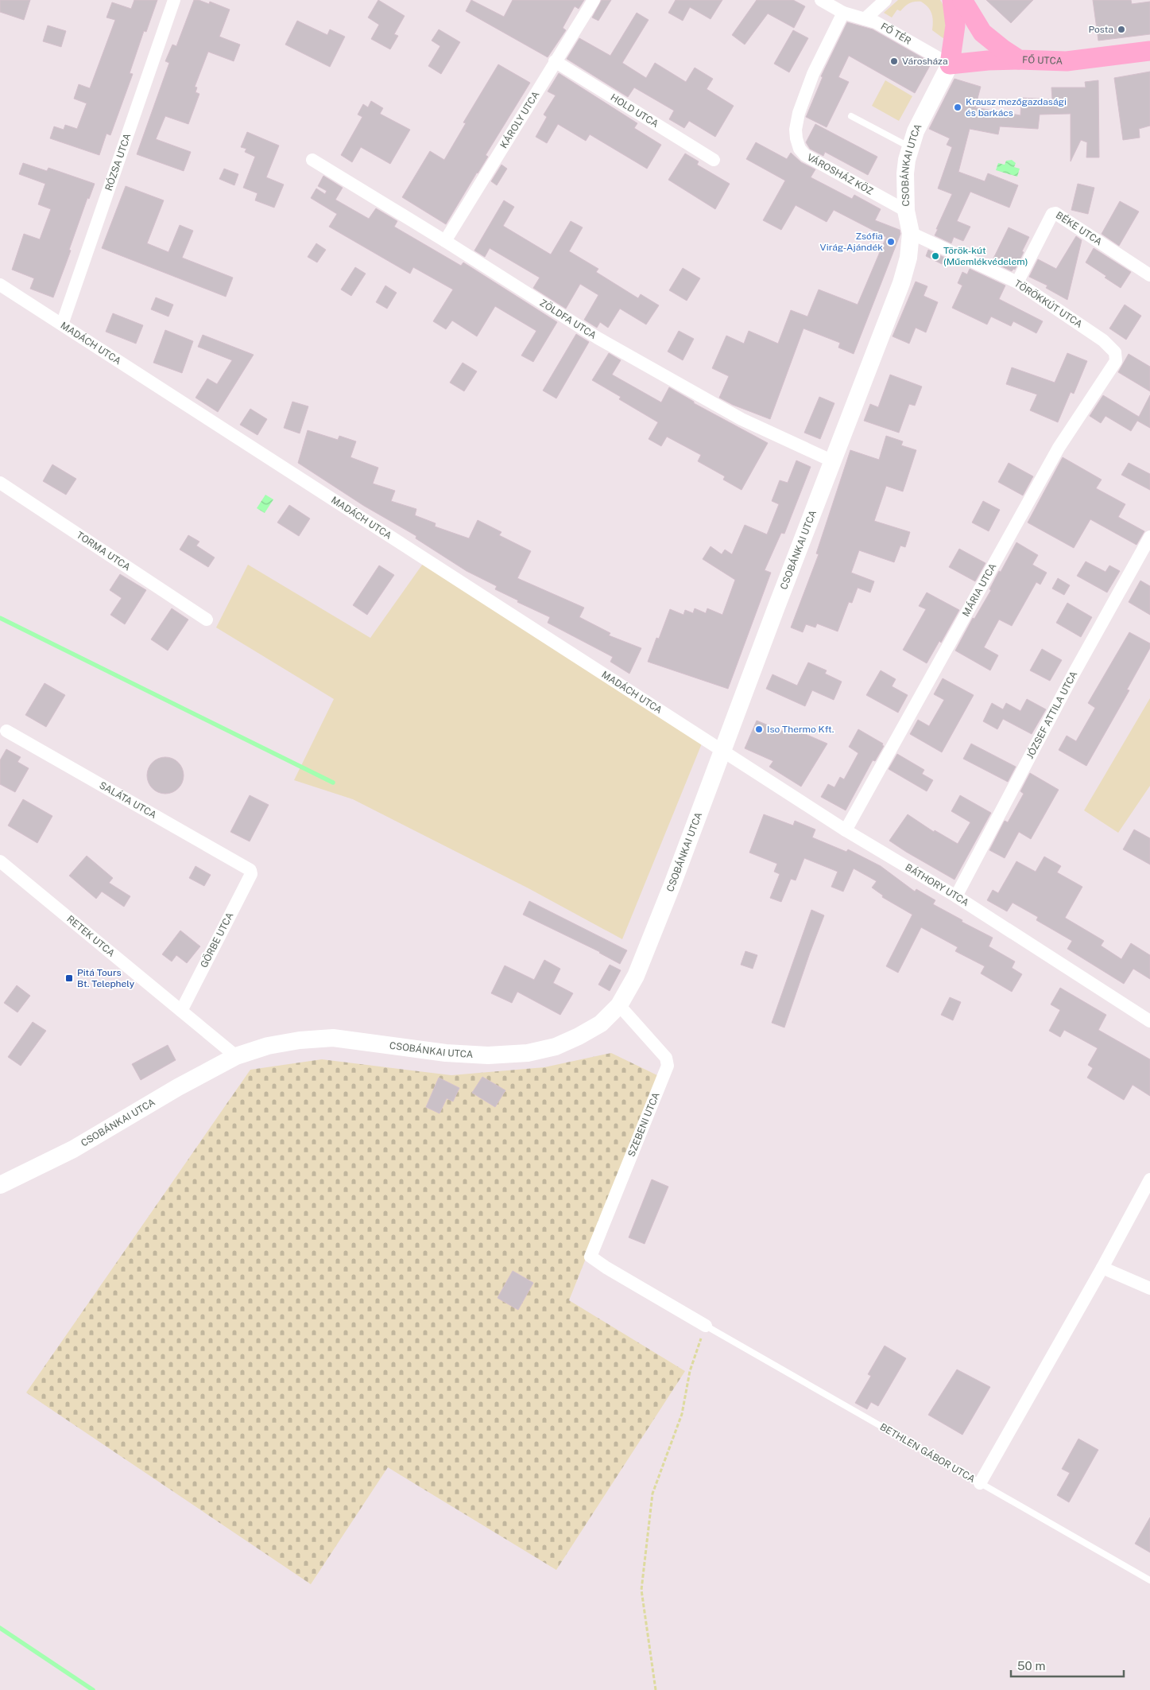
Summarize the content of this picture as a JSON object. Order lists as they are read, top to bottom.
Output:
{
  "streets": {
    "main road": ["FŐ UTCA", "CSOBÁNKAI UTCA"],
    "street": [
      "FŐ TÉR",
      "HOLD UTCA",
      "KÁROLY UTCA",
      "RÓZSA UTCA",
      "VÁROSHÁZ KÖZ",
      "BÉKE UTCA",
      "TÖRÖKKÚT UTCA",
      "ZÖLDFA UTCA",
      "MADÁCH UTCA",
      "TORMA UTCA",
      "MÁRIA UTCA",
      "JÓZSEF ATTILA UTCA",
      "SALÁTA UTCA",
      "BÁTHORY UTCA",
      "RETEK UTCA",
      "GÖRBE UTCA",
      "SZEBENI UTCA"
    ],
    "lane": ["BETHLEN GÁBOR UTCA"]
  },
  "crossings": [
    ["FŐ TÉR", "CSOBÁNKAI UTCA"],
    ["HOLD UTCA", "KÁROLY UTCA"],
    ["KÁROLY UTCA", "ZÖLDFA UTCA"],
    ["RÓZSA UTCA", "MADÁCH UTCA"],
    ["CSOBÁNKAI UTCA", "VÁROSHÁZ KÖZ"],
    ["CSOBÁNKAI UTCA", "TÖRÖKKÚT UTCA"],
    ["CSOBÁNKAI UTCA", "ZÖLDFA UTCA"],
    ["CSOBÁNKAI UTCA", "MADÁCH UTCA"],
    ["CSOBÁNKAI UTCA", "BÁTHORY UTCA"],
    ["CSOBÁNKAI UTCA", "RETEK UTCA"],
    ["CSOBÁNKAI UTCA", "SZEBENI UTCA"],
    ["BÉKE UTCA", "TÖRÖKKÚT UTCA"],
    ["TÖRÖKKÚT UTCA", "MÁRIA UTCA"],
    ["MADÁCH UTCA", "BÁTHORY UTCA"],
    ["MÁRIA UTCA", "BÁTHORY UTCA"],
    ["JÓZSEF ATTILA UTCA", "BÁTHORY UTCA"],
    ["SALÁTA UTCA", "GÖRBE UTCA"],
    ["RETEK UTCA", "GÖRBE UTCA"],
    ["SZEBENI UTCA", "BETHLEN GÁBOR UTCA"]
  ],
  "places": {
    "other": [
      "Posta",
      "Városháza",
      "Krausz mezőgazdasági és barkács",
      "Zsófia Virág-Ajándék",
      "Török-kút (Műemlékvédelem)",
      "Iso Thermo Kft."
    ],
    "transit": ["Pitá Tours Bt. Telephely"]
  },
  "scale_bar": "50 m"
}
